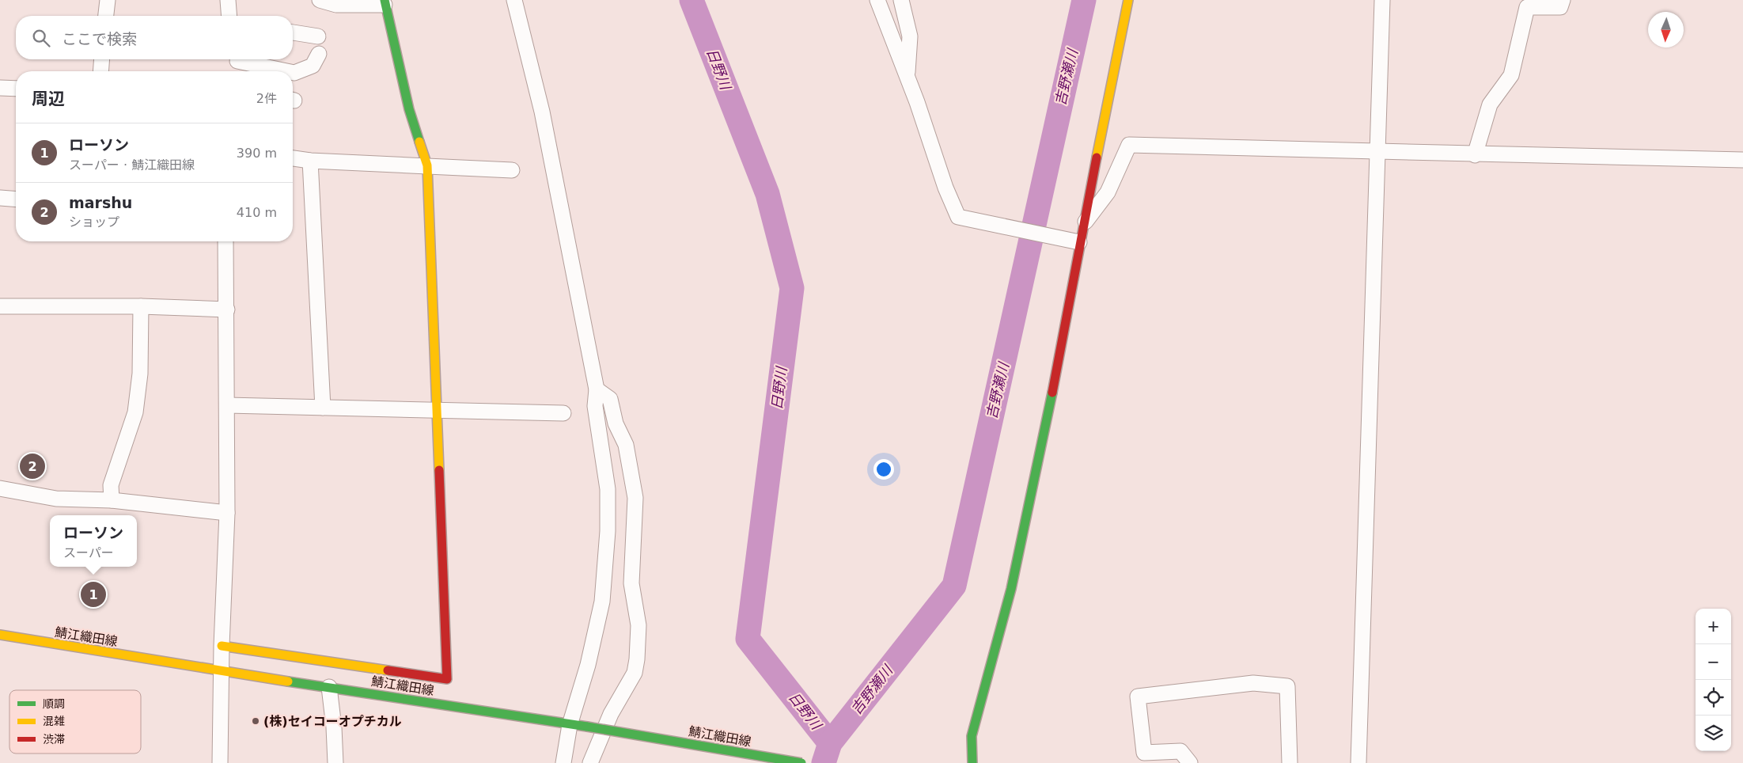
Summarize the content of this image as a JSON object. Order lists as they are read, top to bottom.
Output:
{
  "streets": {
    "street": ["鯖江織田線"]
  },
  "water": ["日野川", "吉野瀬川"],
  "places": ["(株)セイコーオプチカル"],
  "legend": ["順調", "混雑", "渋滞"],
  "north": "bottom",
  "page": {
    "search": "ここで検索",
    "heading": ["周辺", "2件"],
    "list": [
      {
        "mark": "1",
        "name": "ローソン",
        "note": "スーパー · 鯖江織田線",
        "value": "390 m"
      },
      {
        "mark": "2",
        "name": "marshu",
        "note": "ショップ",
        "value": "410 m"
      }
    ],
    "pins": ["2", "1"],
    "popup": ["ローソン", "スーパー"],
    "map_buttons": ["+", "−"]
  }
}
